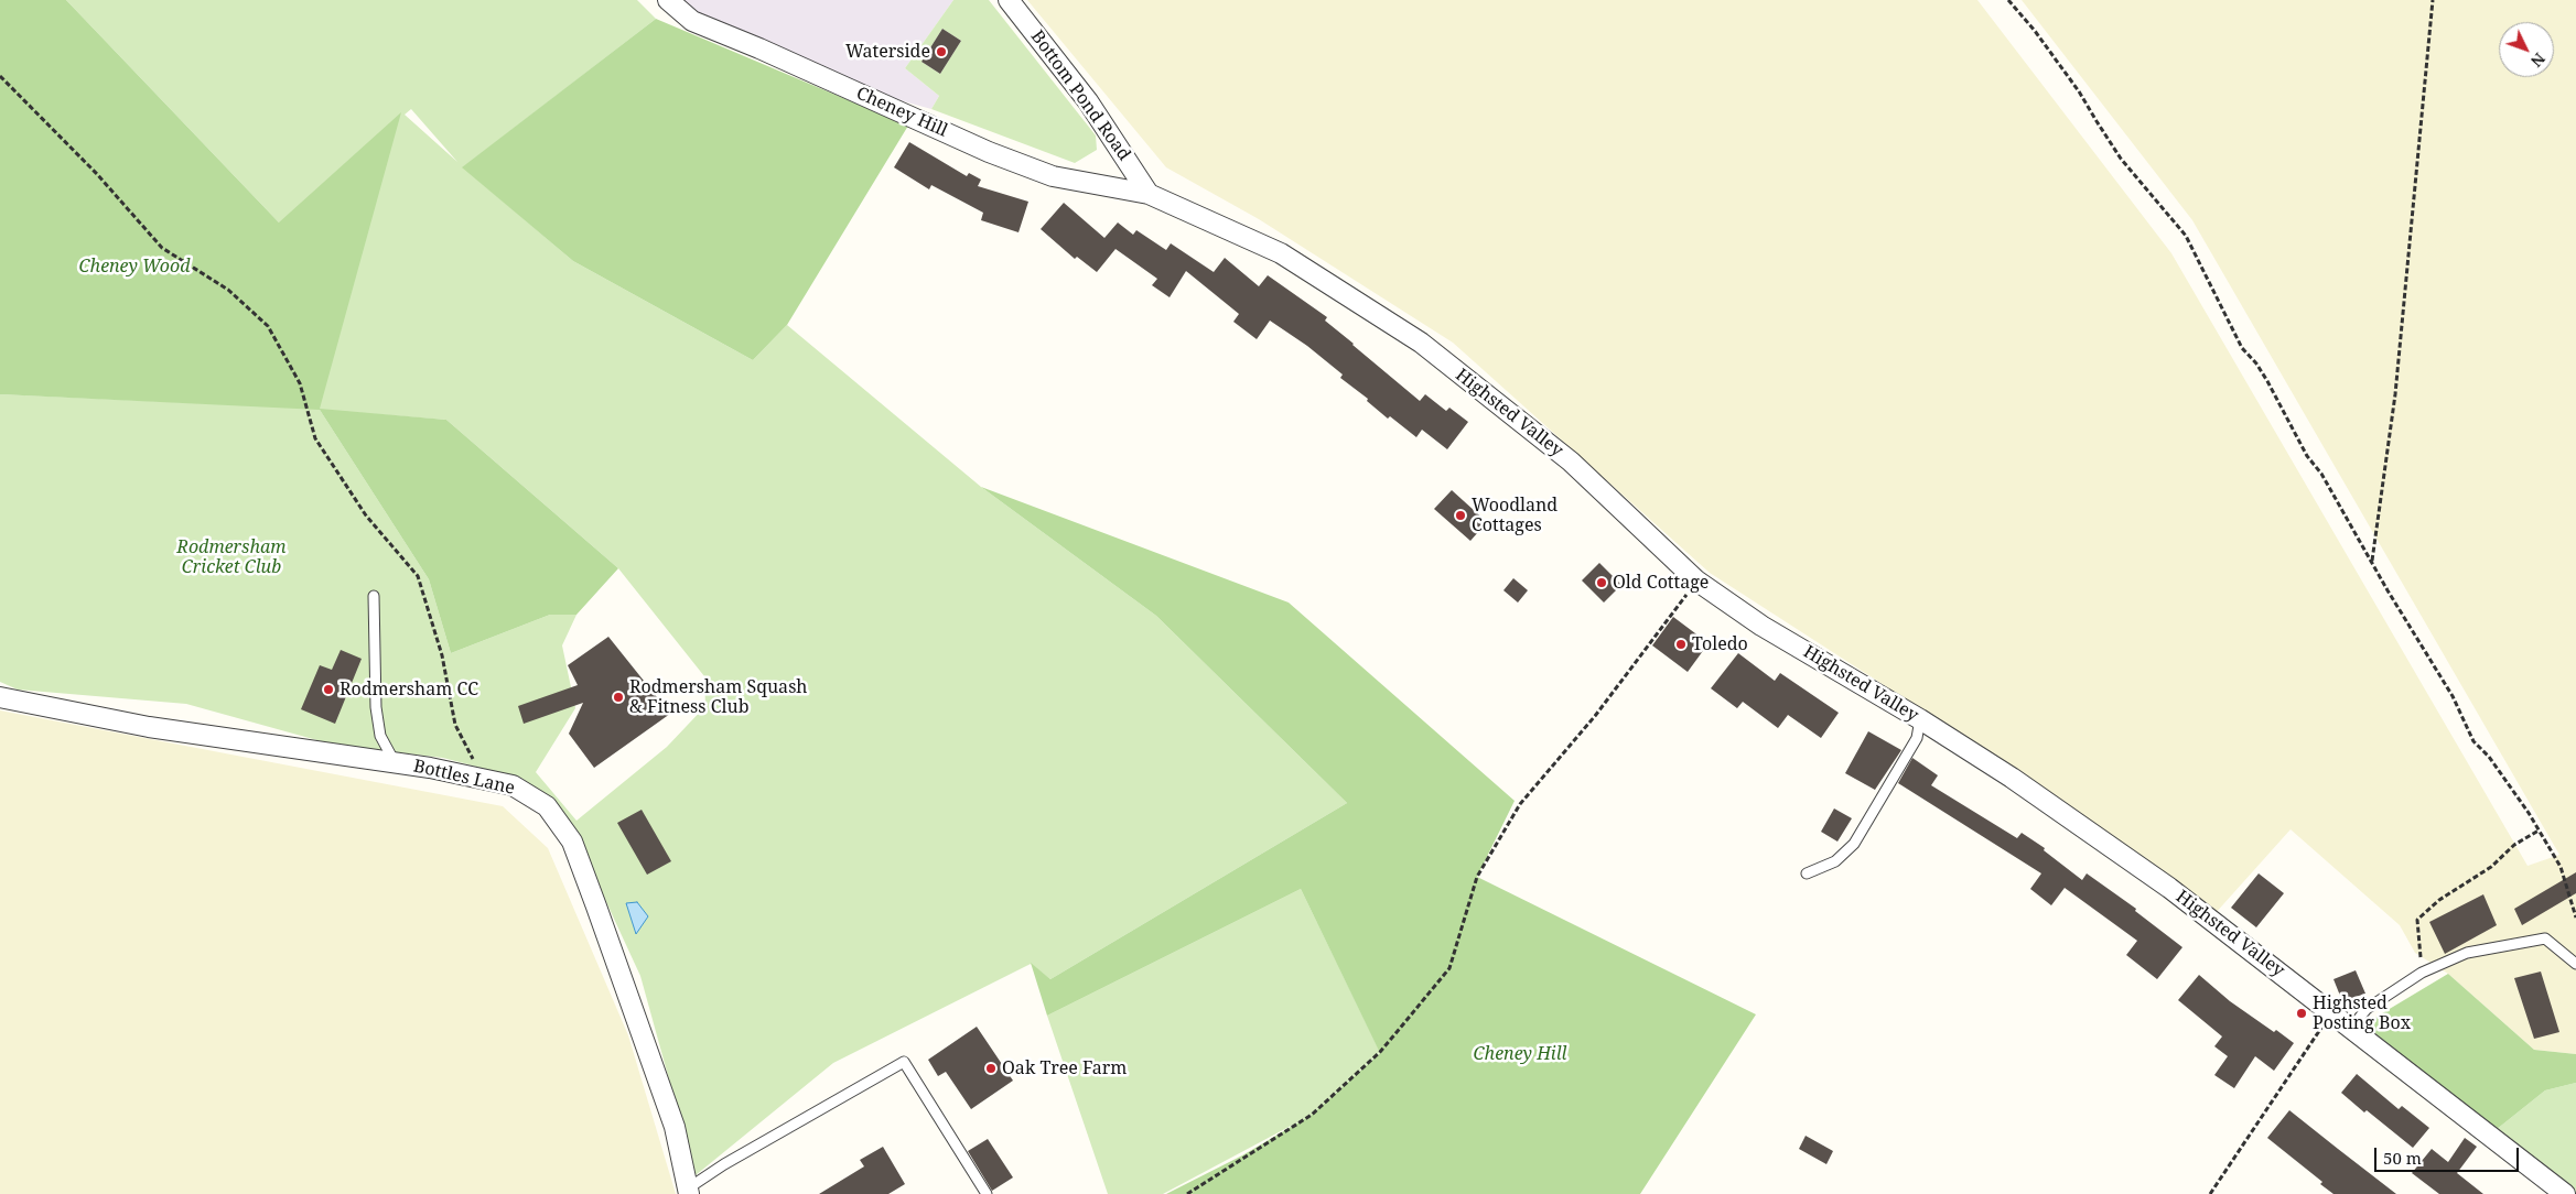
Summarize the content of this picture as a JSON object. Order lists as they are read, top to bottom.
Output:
{
  "streets": {
    "street": [
      "Bottom Pond Road",
      "Cheney Hill",
      "Highsted Valley",
      "Bottles Lane"
    ]
  },
  "crossings": [
    ["Bottom Pond Road", "Cheney Hill"],
    ["Bottom Pond Road", "Highsted Valley"],
    ["Cheney Hill", "Highsted Valley"]
  ],
  "parks": ["Cheney Wood", "Rodmersham Cricket Club", "Cheney Hill"],
  "places": [
    "Waterside",
    "Woodland Cottages",
    "Old Cottage",
    "Toledo",
    "Rodmersham CC",
    "Rodmersham Squash & Fitness Club",
    "Highsted Posting Box",
    "Oak Tree Farm"
  ],
  "scale_bar": "50 m",
  "north": "bottom right"
}
